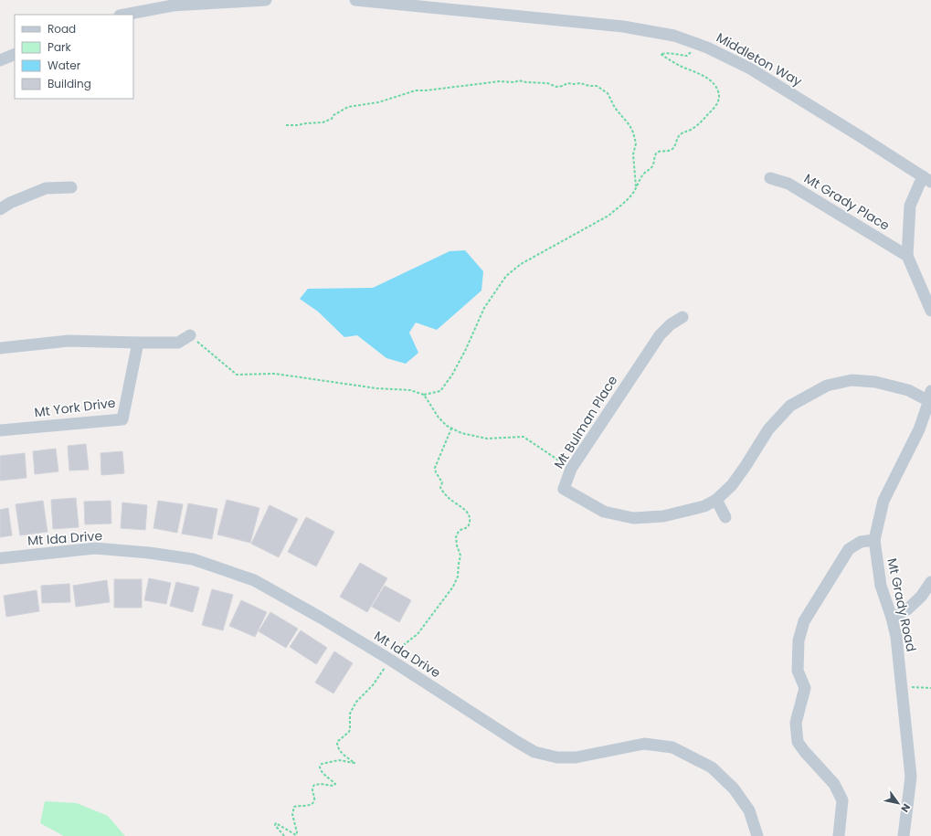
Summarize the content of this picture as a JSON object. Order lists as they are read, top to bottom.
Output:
{
  "streets": {
    "street": [
      "Middleton Way",
      "Mt Grady Place",
      "Mt York Drive",
      "Mt Bulman Place",
      "Mt Ida Drive",
      "Mt Grady Road"
    ]
  },
  "crossings": [
    ["Mt Bulman Place", "Mt Grady Road"]
  ],
  "legend": [
    "Road",
    "Park",
    "Water",
    "Building"
  ],
  "north": "bottom right"
}
